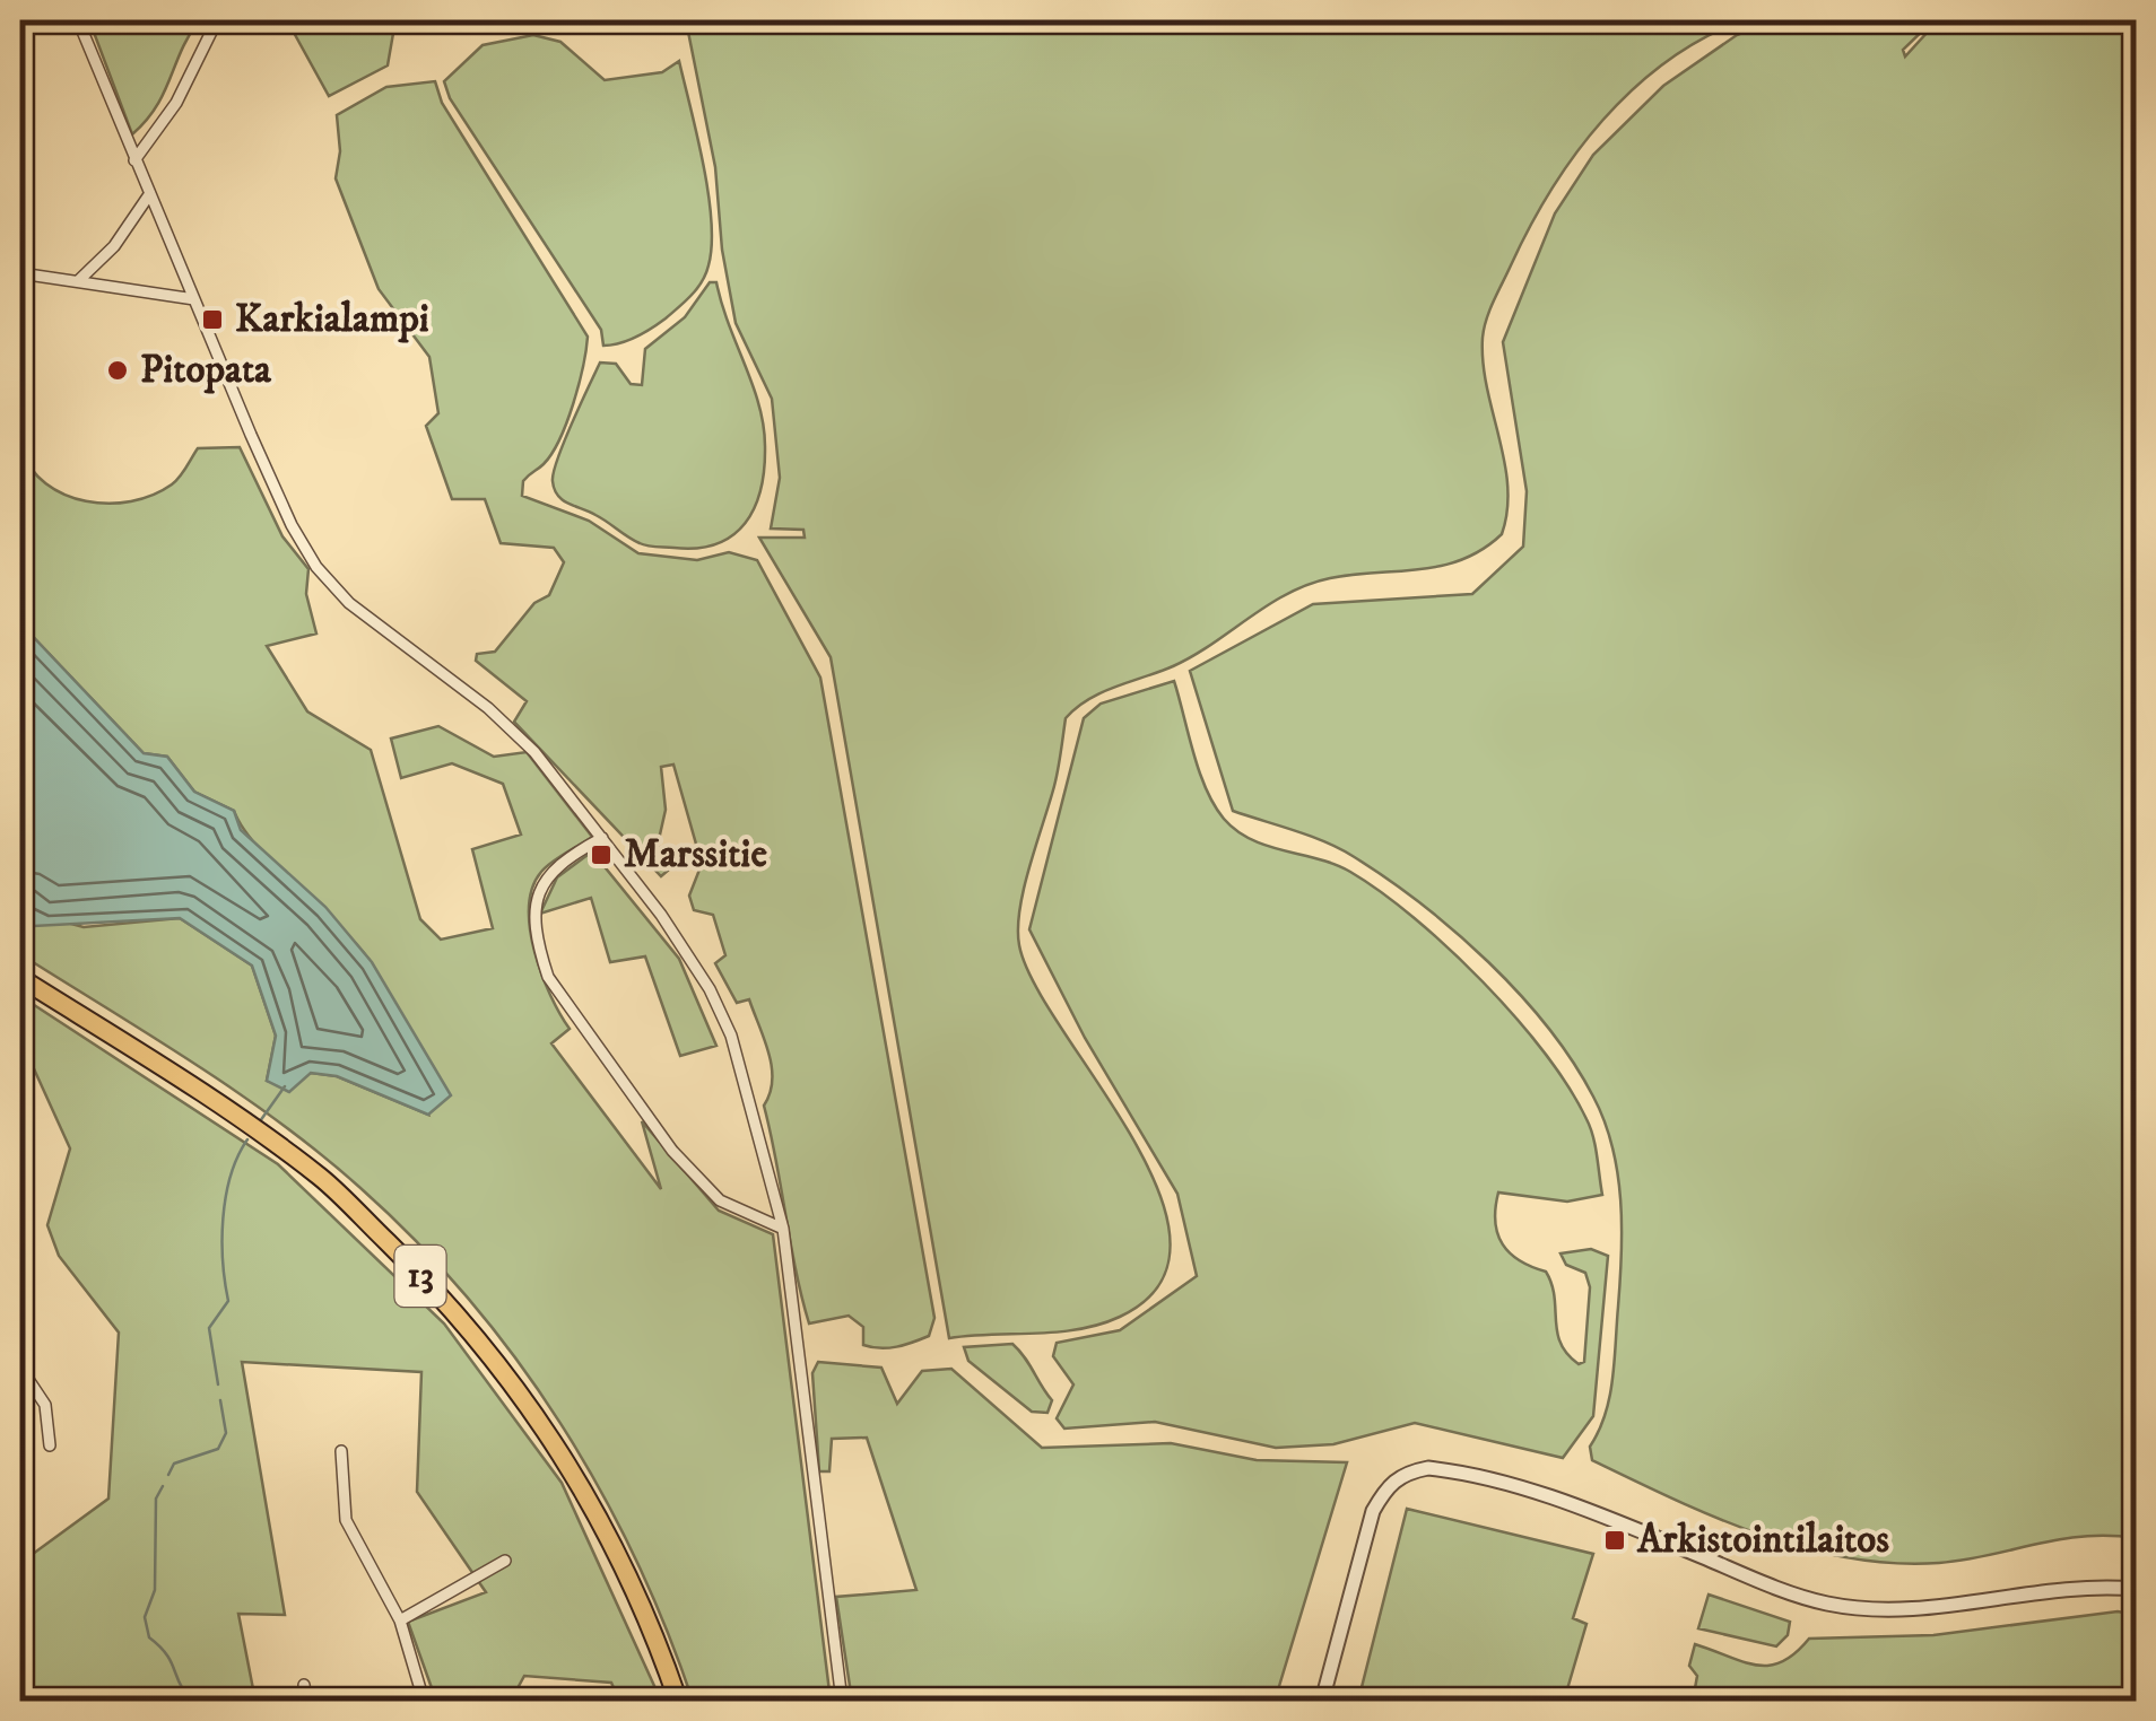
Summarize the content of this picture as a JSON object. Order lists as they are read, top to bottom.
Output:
{
  "streets": {
    "highway": ["13"]
  },
  "places": {
    "transit": ["Karkialampi", "Marssitie", "Arkistointilaitos"],
    "other": ["Pitopata"]
  }
}
